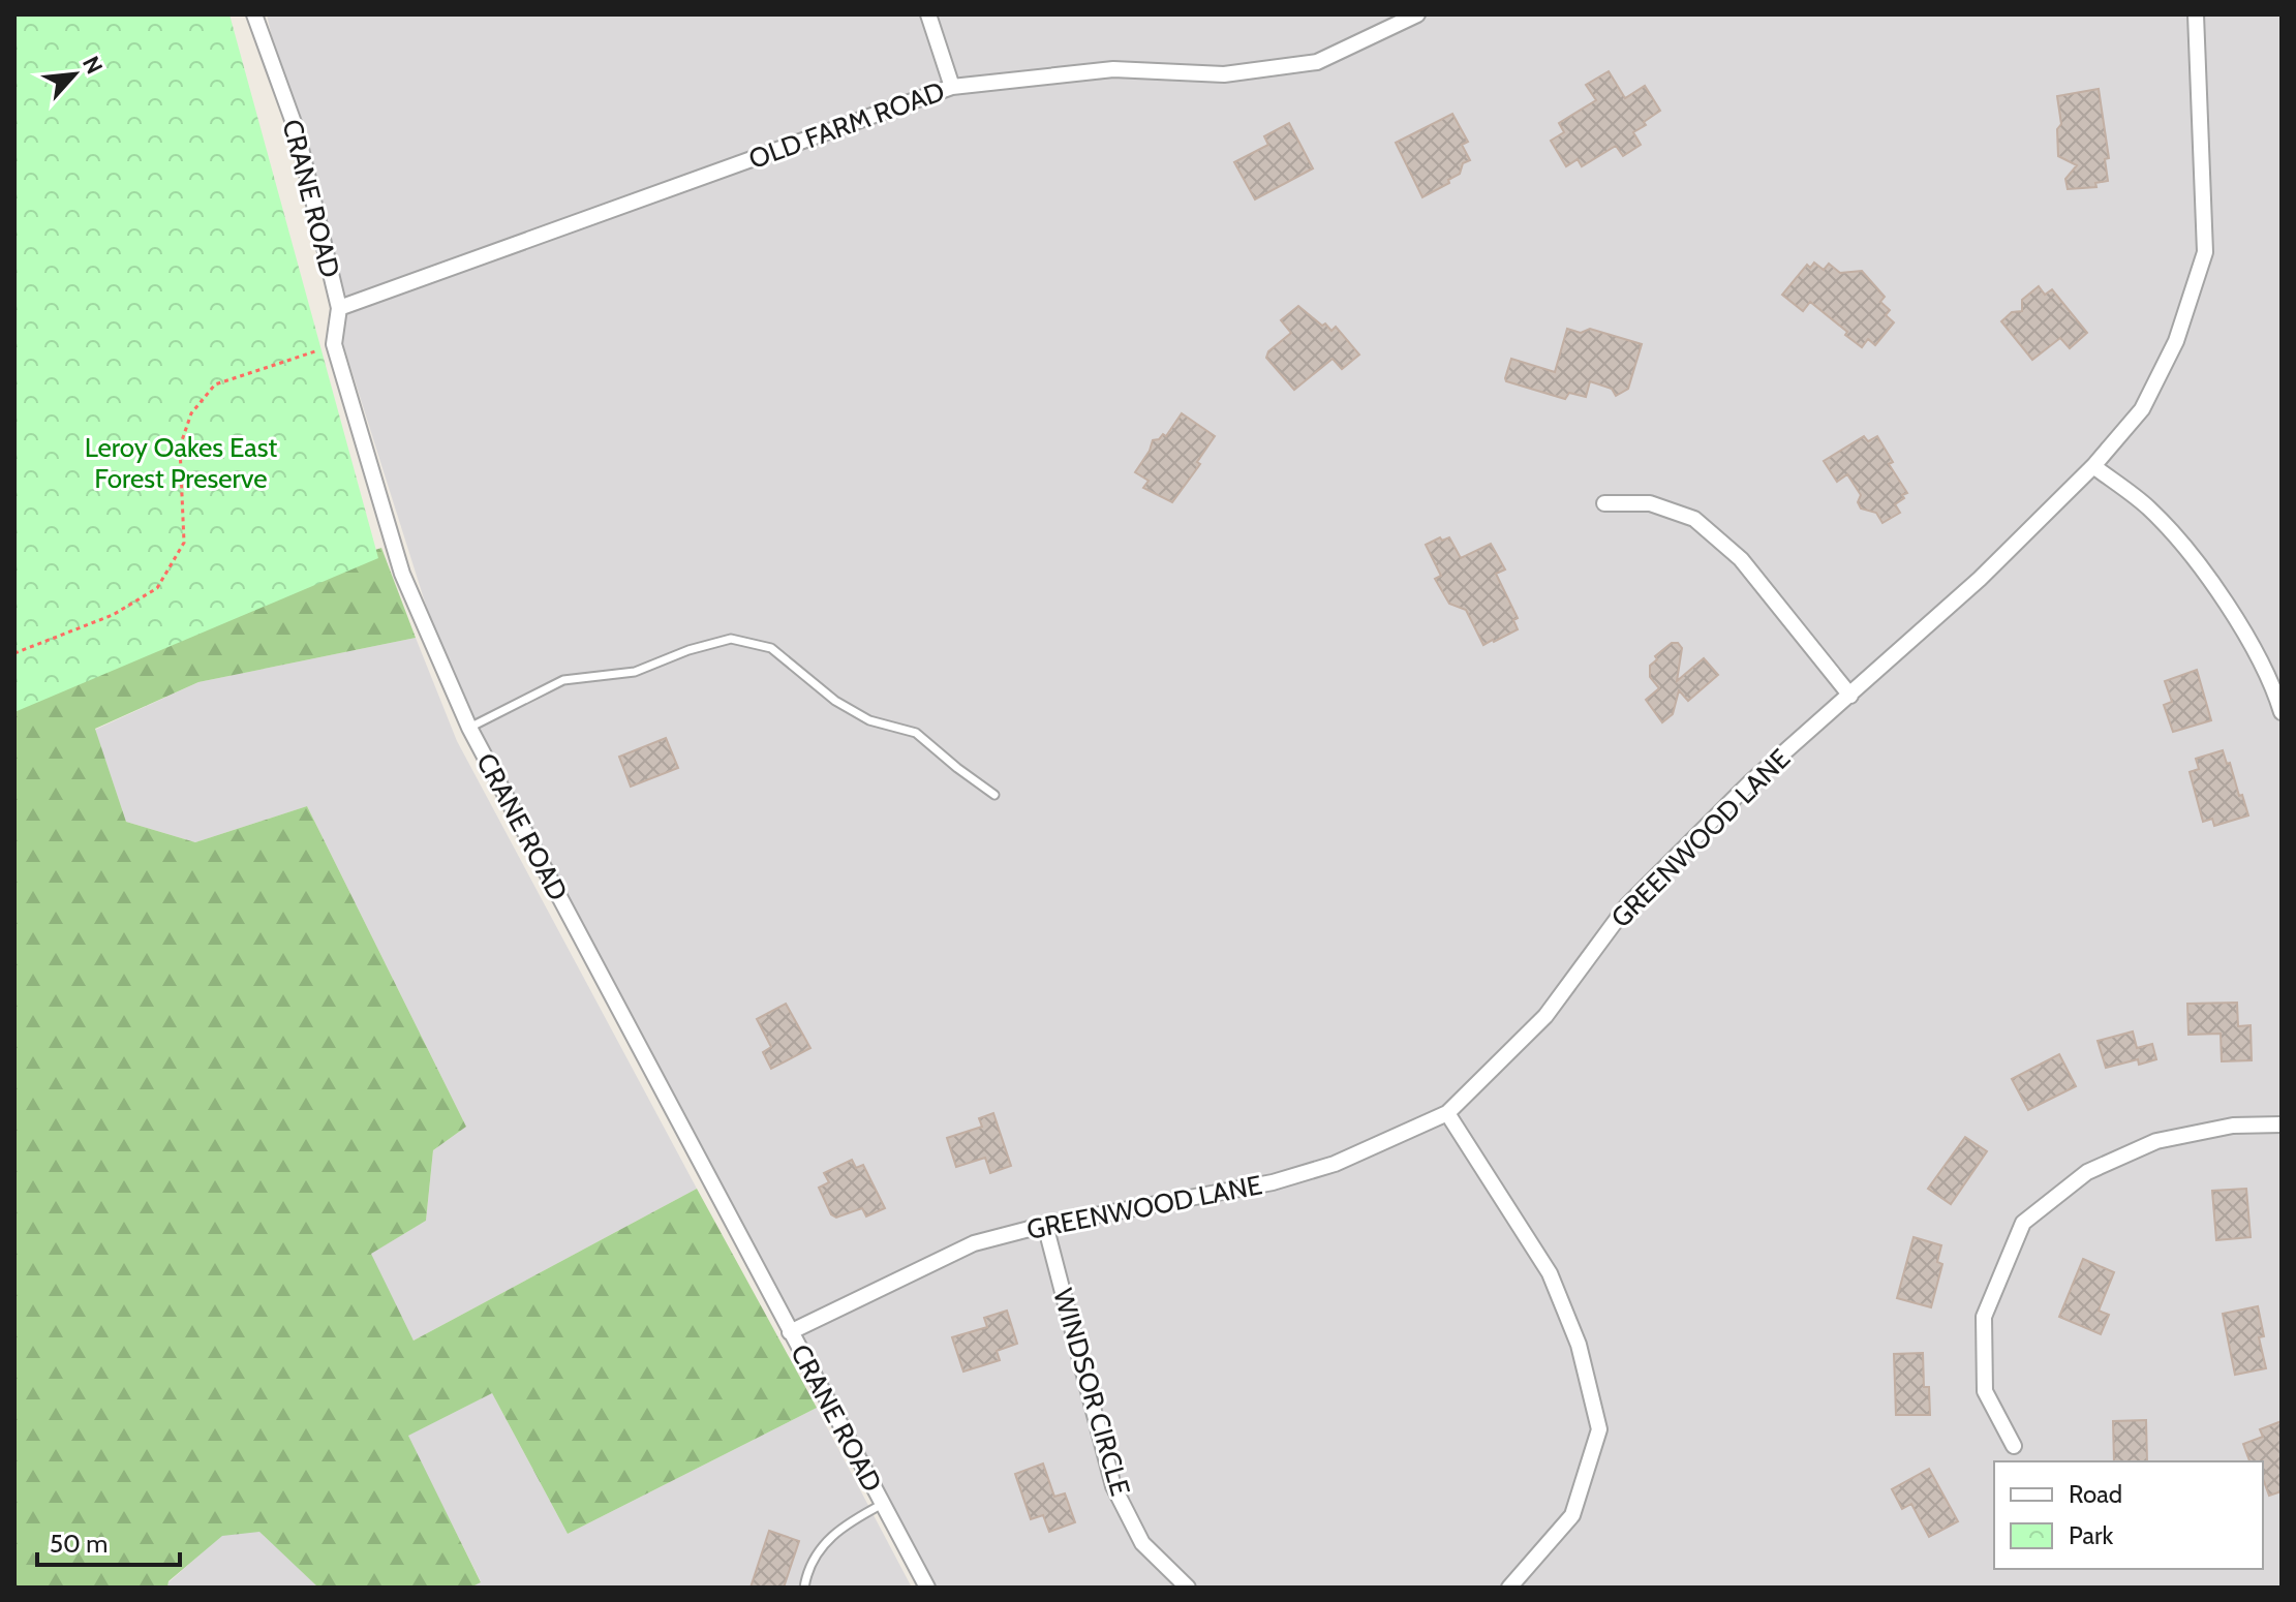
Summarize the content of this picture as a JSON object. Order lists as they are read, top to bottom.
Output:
{
  "streets": {
    "street": [
      "OLD FARM ROAD",
      "CRANE ROAD",
      "GREENWOOD LANE",
      "WINDSOR CIRCLE"
    ]
  },
  "crossings": [
    ["OLD FARM ROAD", "CRANE ROAD"],
    ["CRANE ROAD", "GREENWOOD LANE"],
    ["GREENWOOD LANE", "WINDSOR CIRCLE"]
  ],
  "parks": ["Leroy Oakes East Forest Preserve"],
  "legend": ["Road", "Park"],
  "scale_bar": "50 m",
  "north": "top right"
}
